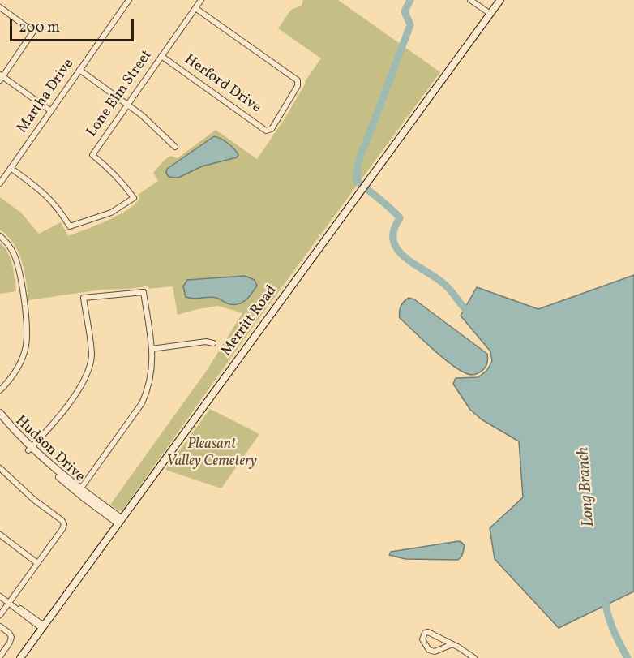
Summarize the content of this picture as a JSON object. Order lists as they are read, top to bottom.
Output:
{
  "streets": {
    "main road": ["Merritt Road"],
    "street": [
      "Herford Drive",
      "Lone Elm Street",
      "Martha Drive",
      "Hudson Drive"
    ]
  },
  "crossings": [
    ["Herford Drive", "Lone Elm Street"],
    ["Lone Elm Street", "Martha Drive"],
    ["Merritt Road", "Hudson Drive"]
  ],
  "water": ["Long Branch"],
  "parks": ["Pleasant Valley Cemetery"],
  "scale_bar": "200 m"
}
